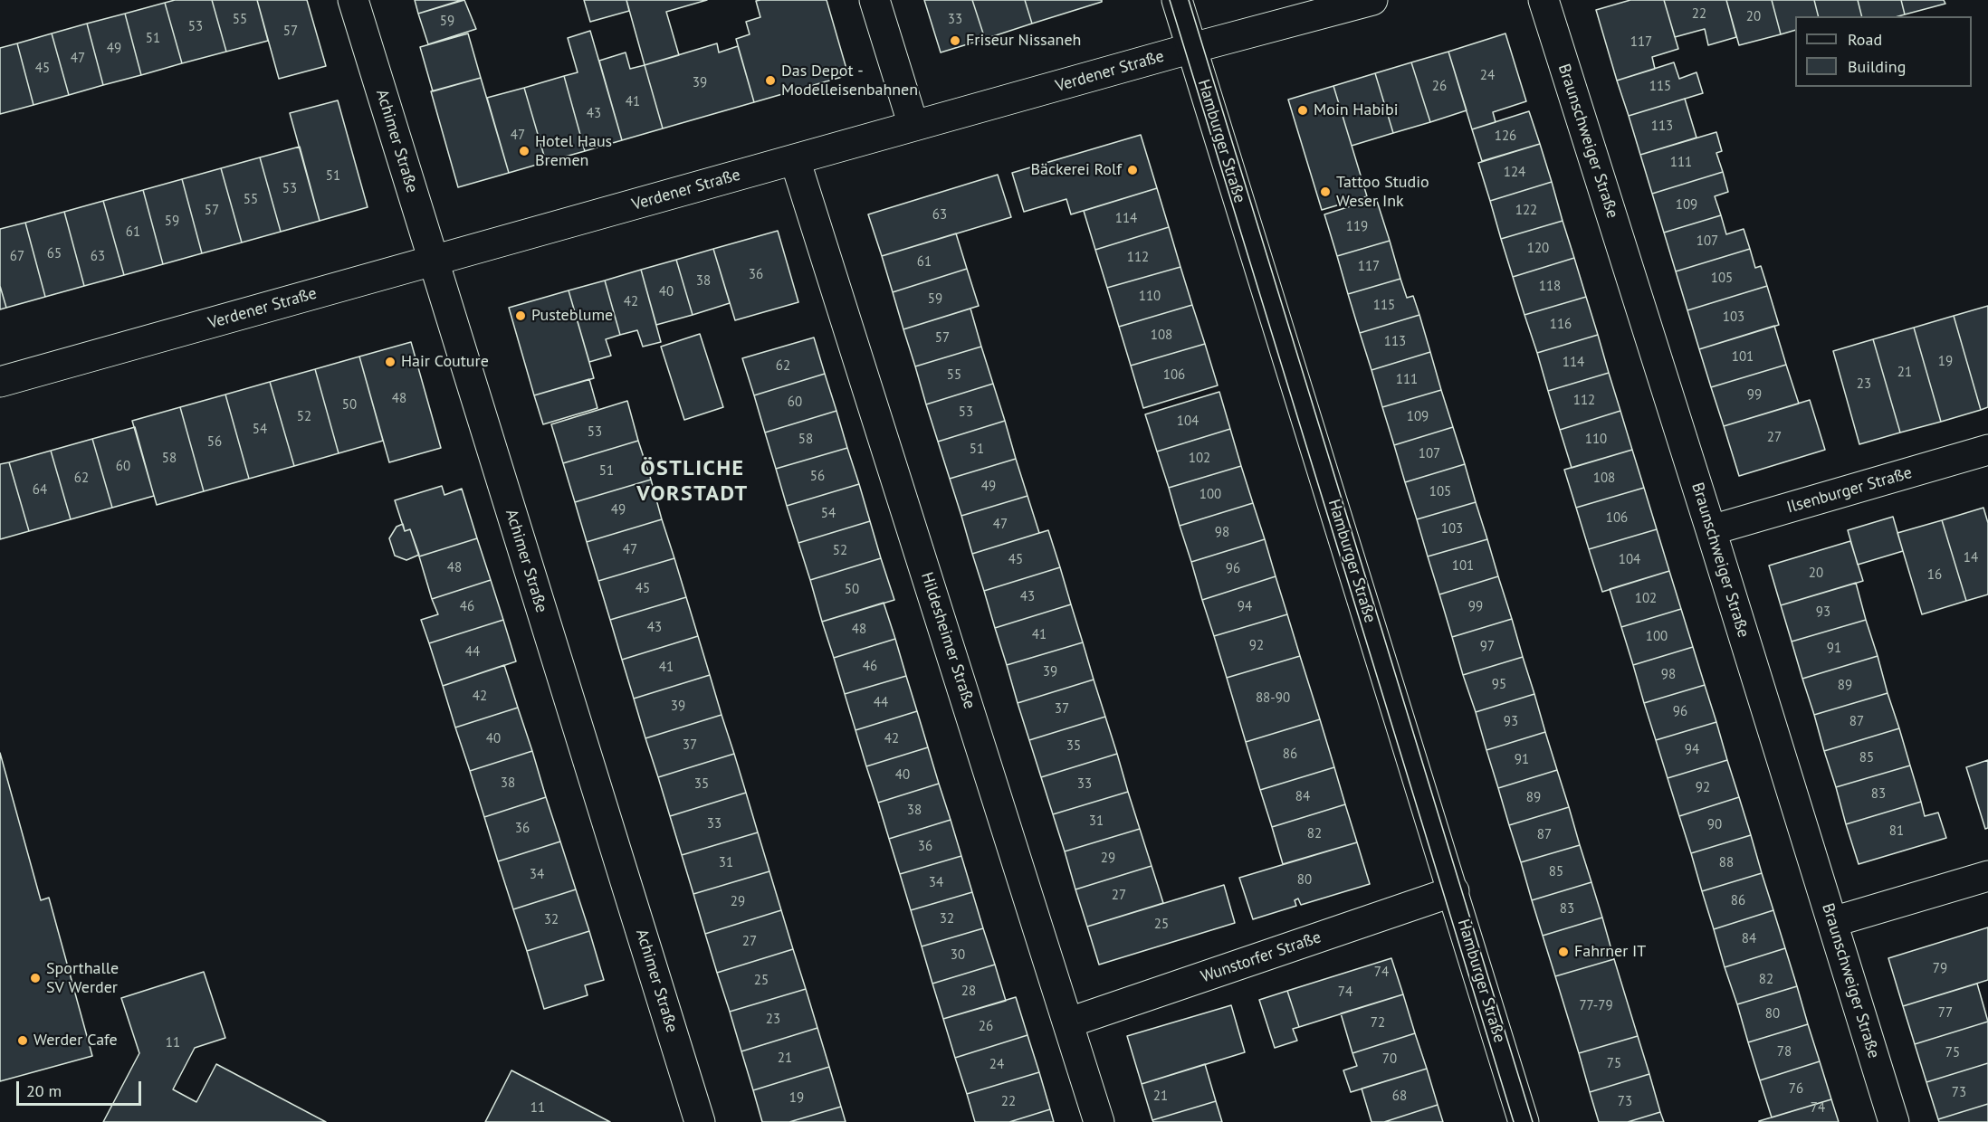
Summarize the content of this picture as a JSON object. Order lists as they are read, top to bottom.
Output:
{
  "streets": {
    "street": [
      "Verdener Straße",
      "Achimer Straße",
      "Hamburger Straße",
      "Braunschweiger Straße",
      "Ilsenburger Straße",
      "Hildesheimer Straße",
      "Wunstorfer Straße"
    ]
  },
  "crossings": [
    ["Verdener Straße", "Achimer Straße"],
    ["Verdener Straße", "Hamburger Straße"],
    ["Verdener Straße", "Hildesheimer Straße"],
    ["Hamburger Straße", "Wunstorfer Straße"],
    ["Braunschweiger Straße", "Ilsenburger Straße"],
    ["Hildesheimer Straße", "Wunstorfer Straße"]
  ],
  "districts": ["ÖSTLICHE VORSTADT"],
  "places": [
    "Friseur Nissaneh",
    "Das Depot - Modelleisenbahnen",
    "Moin Habibi",
    "Hotel Haus Bremen",
    "Bäckerei Rolf",
    "Tattoo Studio Weser Ink",
    "Pusteblume",
    "Hair Couture",
    "Fahrner IT",
    "Sporthalle SV Werder",
    "Werder Cafe"
  ],
  "house_numbers": [
    "22",
    "20",
    "55",
    "33",
    "59",
    "53",
    "57",
    "51",
    "117",
    "49",
    "47",
    "45",
    "24",
    "39",
    "26",
    "115",
    "41",
    "43",
    "113",
    "47",
    "126",
    "111",
    "124",
    "51",
    "53",
    "55",
    "109",
    "57",
    "122",
    "63",
    "114",
    "59",
    "119",
    "61",
    "107",
    "120",
    "65",
    "67",
    "63",
    "112",
    "61",
    "117",
    "36",
    "105",
    "38",
    "118",
    "40",
    "110",
    "59",
    "42",
    "115",
    "103",
    "116",
    "108",
    "57",
    "113",
    "101",
    "19",
    "114",
    "62",
    "21",
    "55",
    "106",
    "111",
    "23",
    "99",
    "48",
    "112",
    "60",
    "50",
    "53",
    "52",
    "109",
    "104",
    "54",
    "53",
    "27",
    "58",
    "110",
    "56",
    "51",
    "107",
    "58",
    "102",
    "60",
    "51",
    "56",
    "62",
    "108",
    "49",
    "64",
    "105",
    "100",
    "49",
    "54",
    "106",
    "47",
    "103",
    "98",
    "47",
    "52",
    "14",
    "45",
    "104",
    "101",
    "48",
    "96",
    "20",
    "16",
    "45",
    "50",
    "43",
    "102",
    "46",
    "94",
    "99",
    "93",
    "43",
    "48",
    "41",
    "100",
    "92",
    "97",
    "91",
    "44",
    "46",
    "41",
    "39",
    "98",
    "95",
    "89",
    "42",
    "88-90",
    "44",
    "39",
    "37",
    "96",
    "93",
    "87",
    "40",
    "42",
    "37",
    "35",
    "94",
    "86",
    "85",
    "91",
    "40",
    "38",
    "35",
    "33",
    "92",
    "83",
    "84",
    "89",
    "38",
    "31",
    "33",
    "90",
    "36",
    "81",
    "82",
    "87",
    "36",
    "29",
    "31",
    "88",
    "85",
    "34",
    "80",
    "34",
    "27",
    "86",
    "29",
    "83",
    "32",
    "32",
    "25",
    "84",
    "27",
    "30",
    "79",
    "74",
    "82",
    "25",
    "28",
    "74",
    "77-79",
    "77",
    "80",
    "23",
    "72",
    "26",
    "11",
    "78",
    "75",
    "21",
    "70",
    "75",
    "24",
    "76",
    "73",
    "21",
    "68",
    "19",
    "22",
    "73",
    "11",
    "74"
  ],
  "legend": ["Road", "Building"],
  "scale_bar": "20 m"
}
